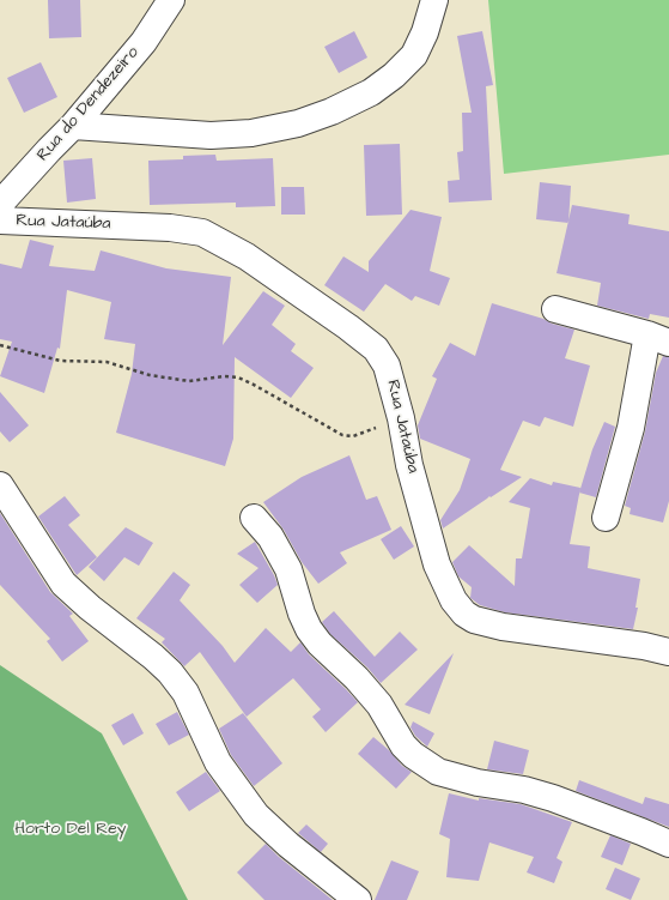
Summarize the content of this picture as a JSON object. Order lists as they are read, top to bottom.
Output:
{
  "streets": {
    "street": ["Rua do Dendezeiro", "Rua Jataúba"]
  },
  "parks": ["Horto Del Rey"]
}
